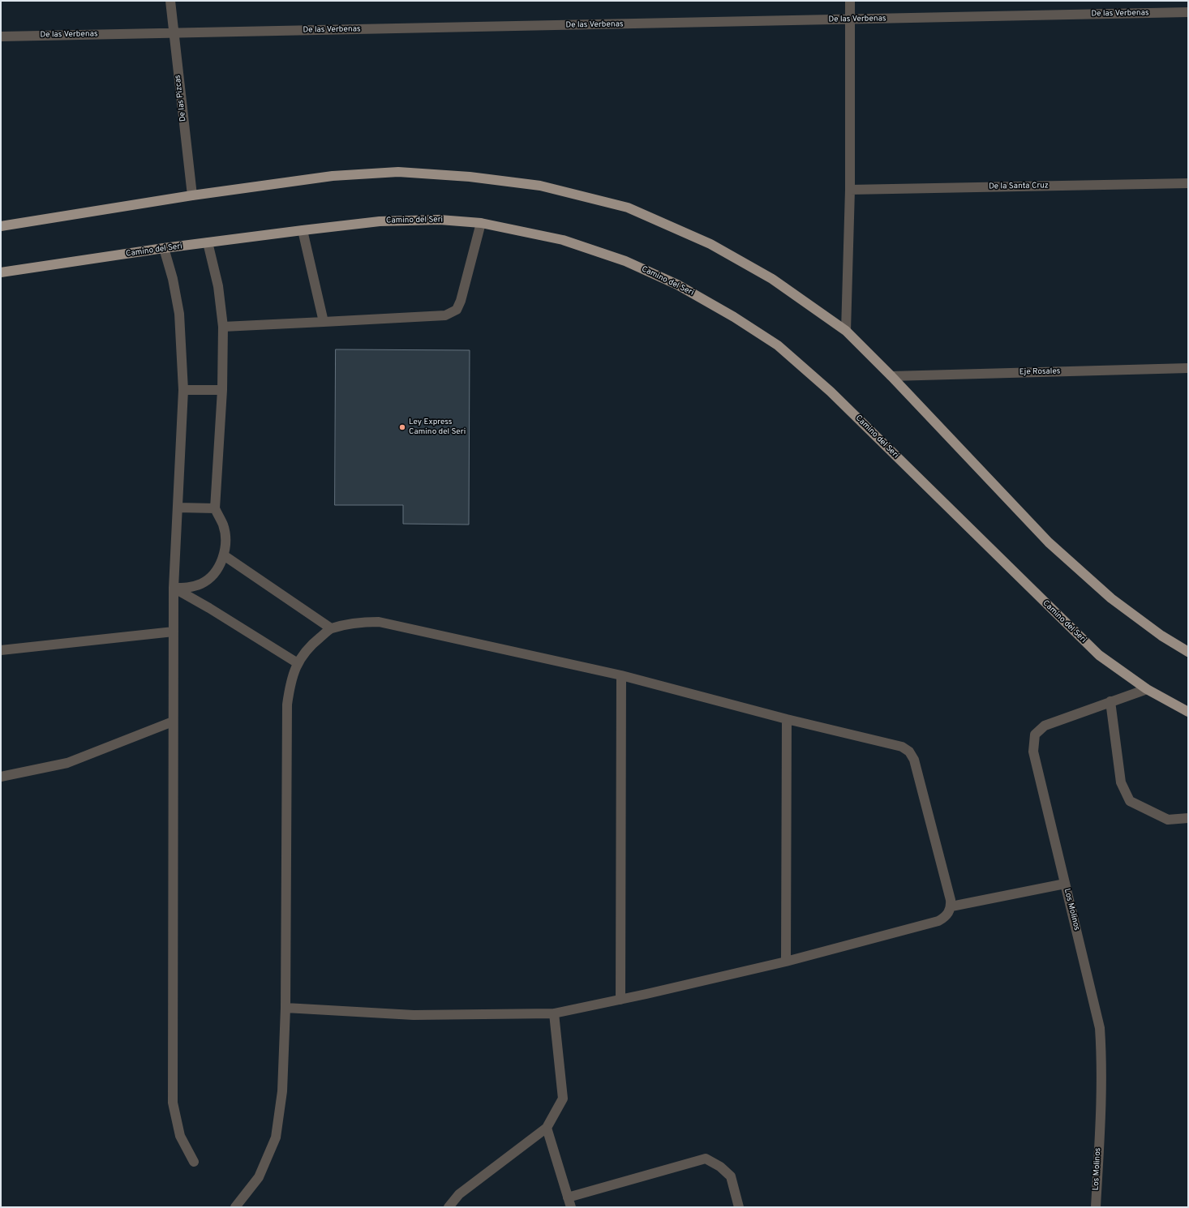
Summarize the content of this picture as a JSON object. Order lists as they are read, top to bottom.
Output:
{
  "streets": {
    "main road": ["Camino del Seri"],
    "street": [
      "De las Verbenas",
      "De las Pizcas",
      "De la Santa Cruz",
      "Eje Rosales",
      "Los Molinos"
    ]
  },
  "crossings": [
    ["De las Verbenas", "De las Pizcas"],
    ["Camino del Seri", "Los Molinos"]
  ],
  "places": ["Ley Express Camino del Seri"]
}
